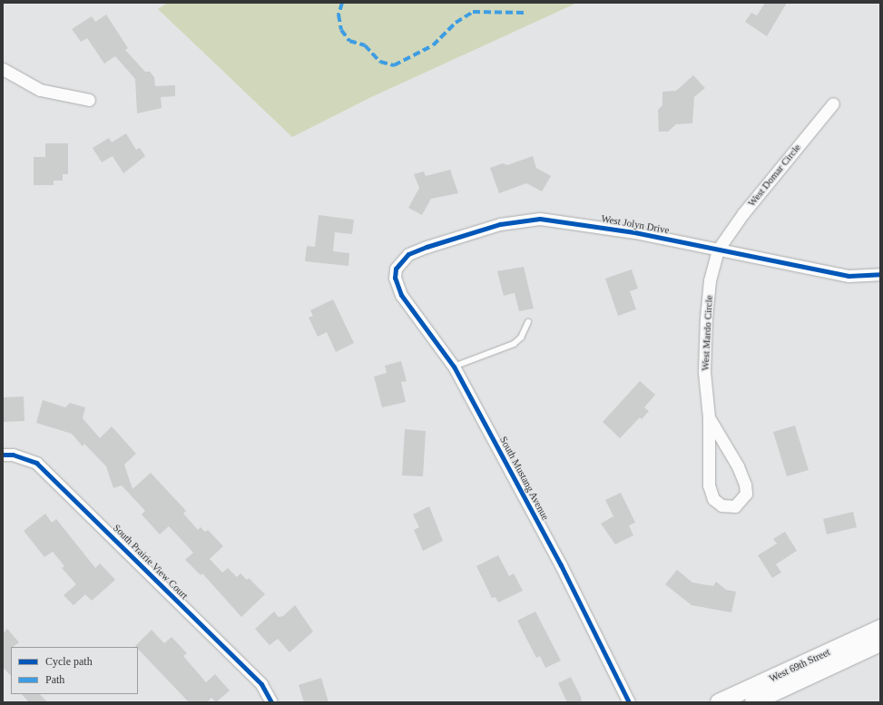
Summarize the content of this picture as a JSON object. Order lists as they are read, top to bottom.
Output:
{
  "streets": {
    "main road": ["West 69th Street"],
    "street": [
      "West Domar Circle",
      "West Jolyn Drive",
      "West Mardo Circle",
      "South Mustang Avenue",
      "South Prairie View Court"
    ]
  },
  "crossings": [
    ["West Domar Circle", "West Jolyn Drive"],
    ["West Domar Circle", "West Mardo Circle"],
    ["West Jolyn Drive", "West Mardo Circle"],
    ["West Jolyn Drive", "South Mustang Avenue"]
  ],
  "legend": ["Cycle path", "Path"]
}
